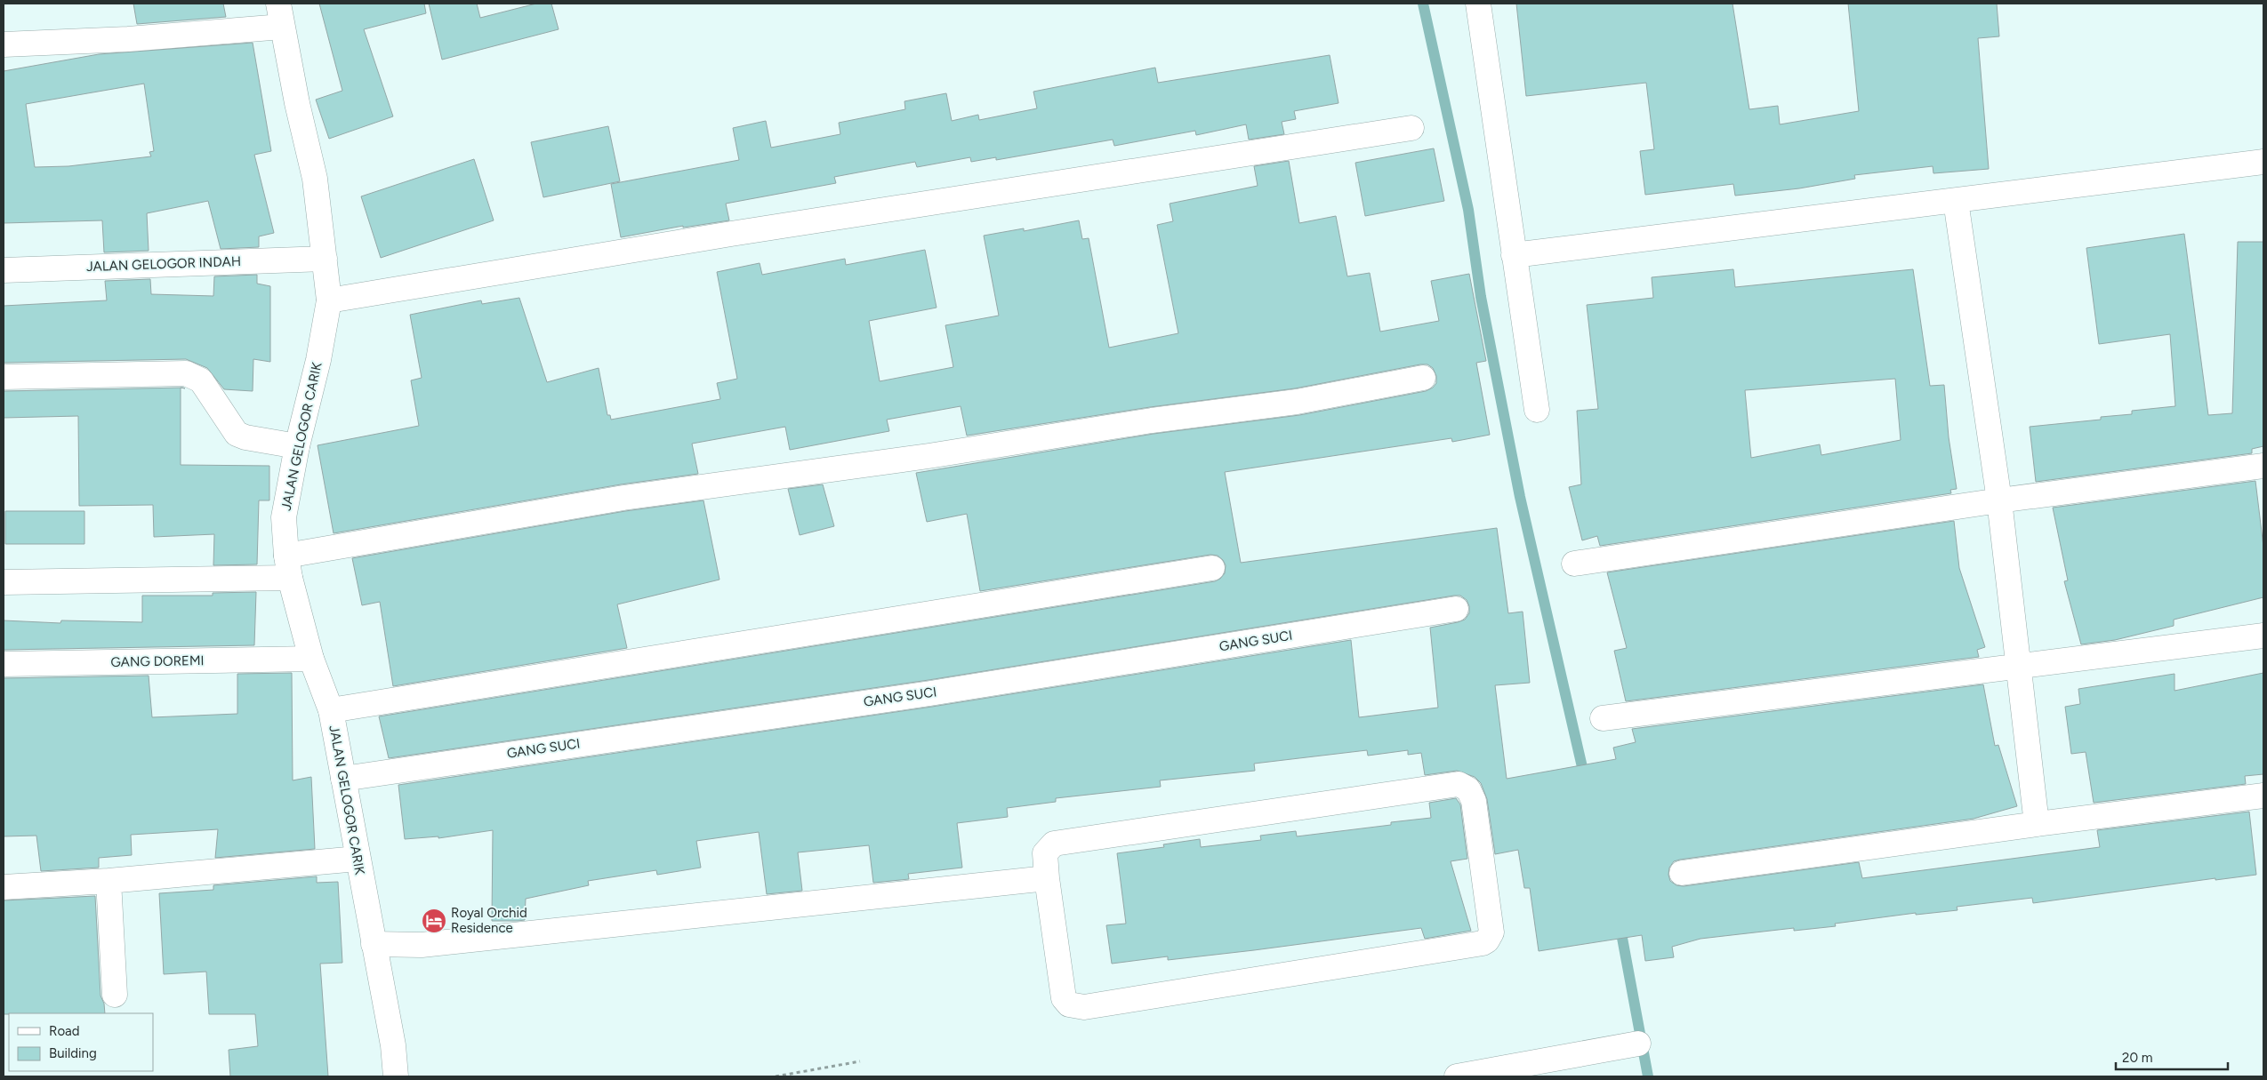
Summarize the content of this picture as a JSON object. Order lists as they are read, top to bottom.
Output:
{
  "streets": {
    "street": [
      "JALAN GELOGOR INDAH",
      "JALAN GELOGOR CARIK",
      "GANG SUCI",
      "GANG DOREMI"
    ]
  },
  "crossings": [
    ["JALAN GELOGOR INDAH", "JALAN GELOGOR CARIK"],
    ["JALAN GELOGOR CARIK", "GANG SUCI"],
    ["JALAN GELOGOR CARIK", "GANG DOREMI"]
  ],
  "places": {
    "hotel": ["Royal Orchid Residence"]
  },
  "legend": ["Road", "Building"],
  "scale_bar": "20 m"
}
